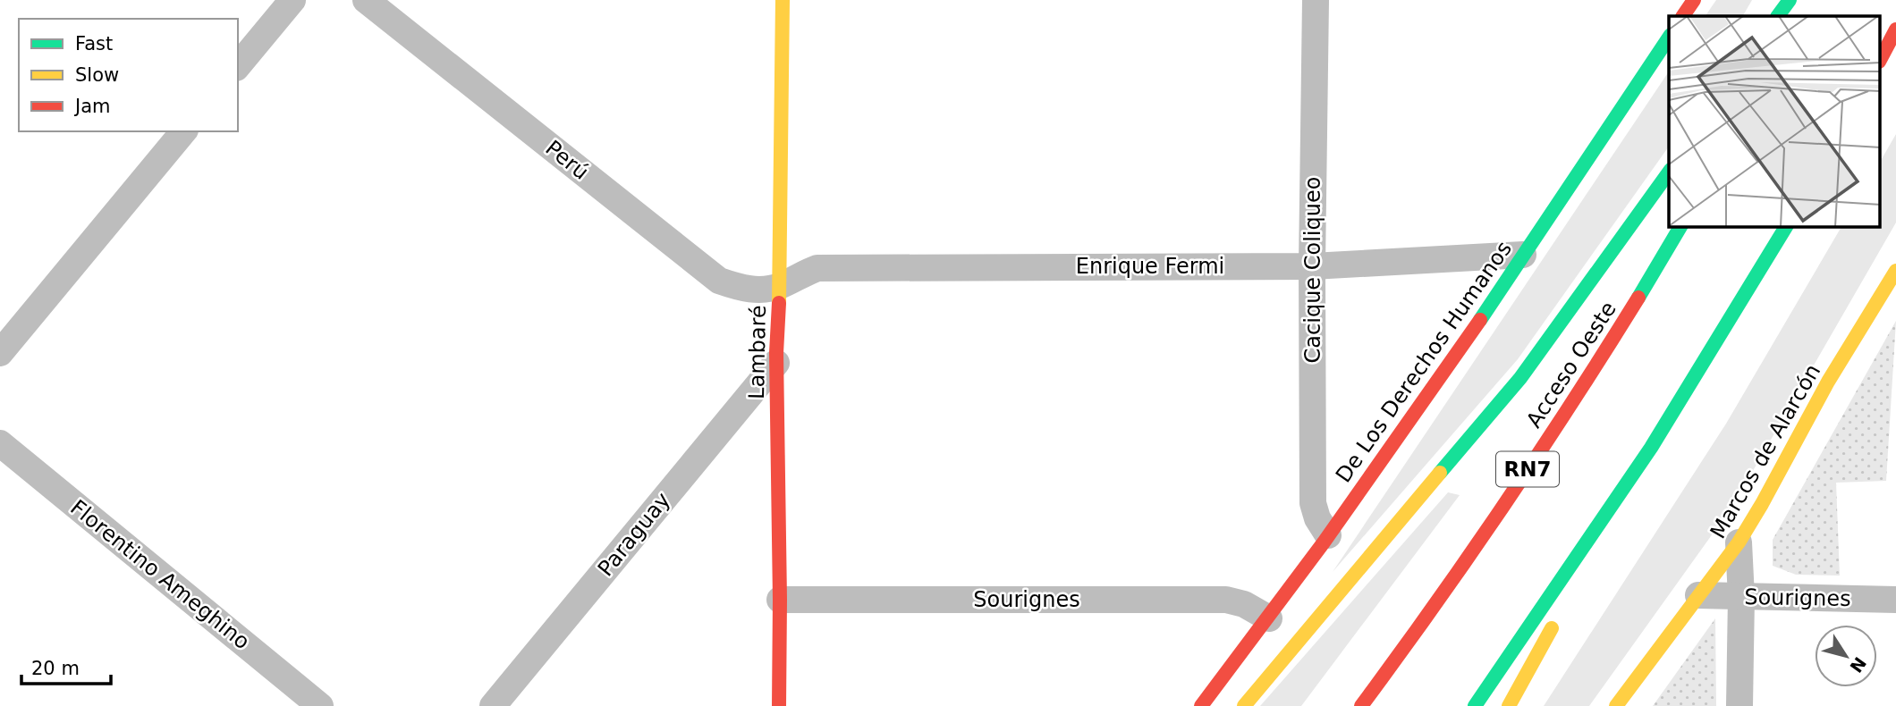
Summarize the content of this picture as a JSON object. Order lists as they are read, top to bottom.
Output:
{
  "streets": {
    "main road": [
      "Lambaré",
      "De Los Derechos Humanos",
      "Acceso Oeste",
      "Marcos de Alarcón",
      "RN7"
    ],
    "street": [
      "Perú",
      "Enrique Fermi",
      "Cacique Coliqueo",
      "Paraguay",
      "Florentino Ameghino",
      "Sourignes"
    ]
  },
  "crossings": [
    ["Perú", "Enrique Fermi"],
    ["Perú", "Lambaré"],
    ["Enrique Fermi", "Cacique Coliqueo"],
    ["Enrique Fermi", "Lambaré"],
    ["Enrique Fermi", "De Los Derechos Humanos"],
    ["Cacique Coliqueo", "De Los Derechos Humanos"],
    ["Lambaré", "Paraguay"],
    ["Lambaré", "Sourignes"],
    ["De Los Derechos Humanos", "Sourignes"],
    ["Marcos de Alarcón", "Sourignes"]
  ],
  "legend": ["Fast", "Slow", "Jam"],
  "scale_bar": "20 m",
  "north": "bottom right"
}
